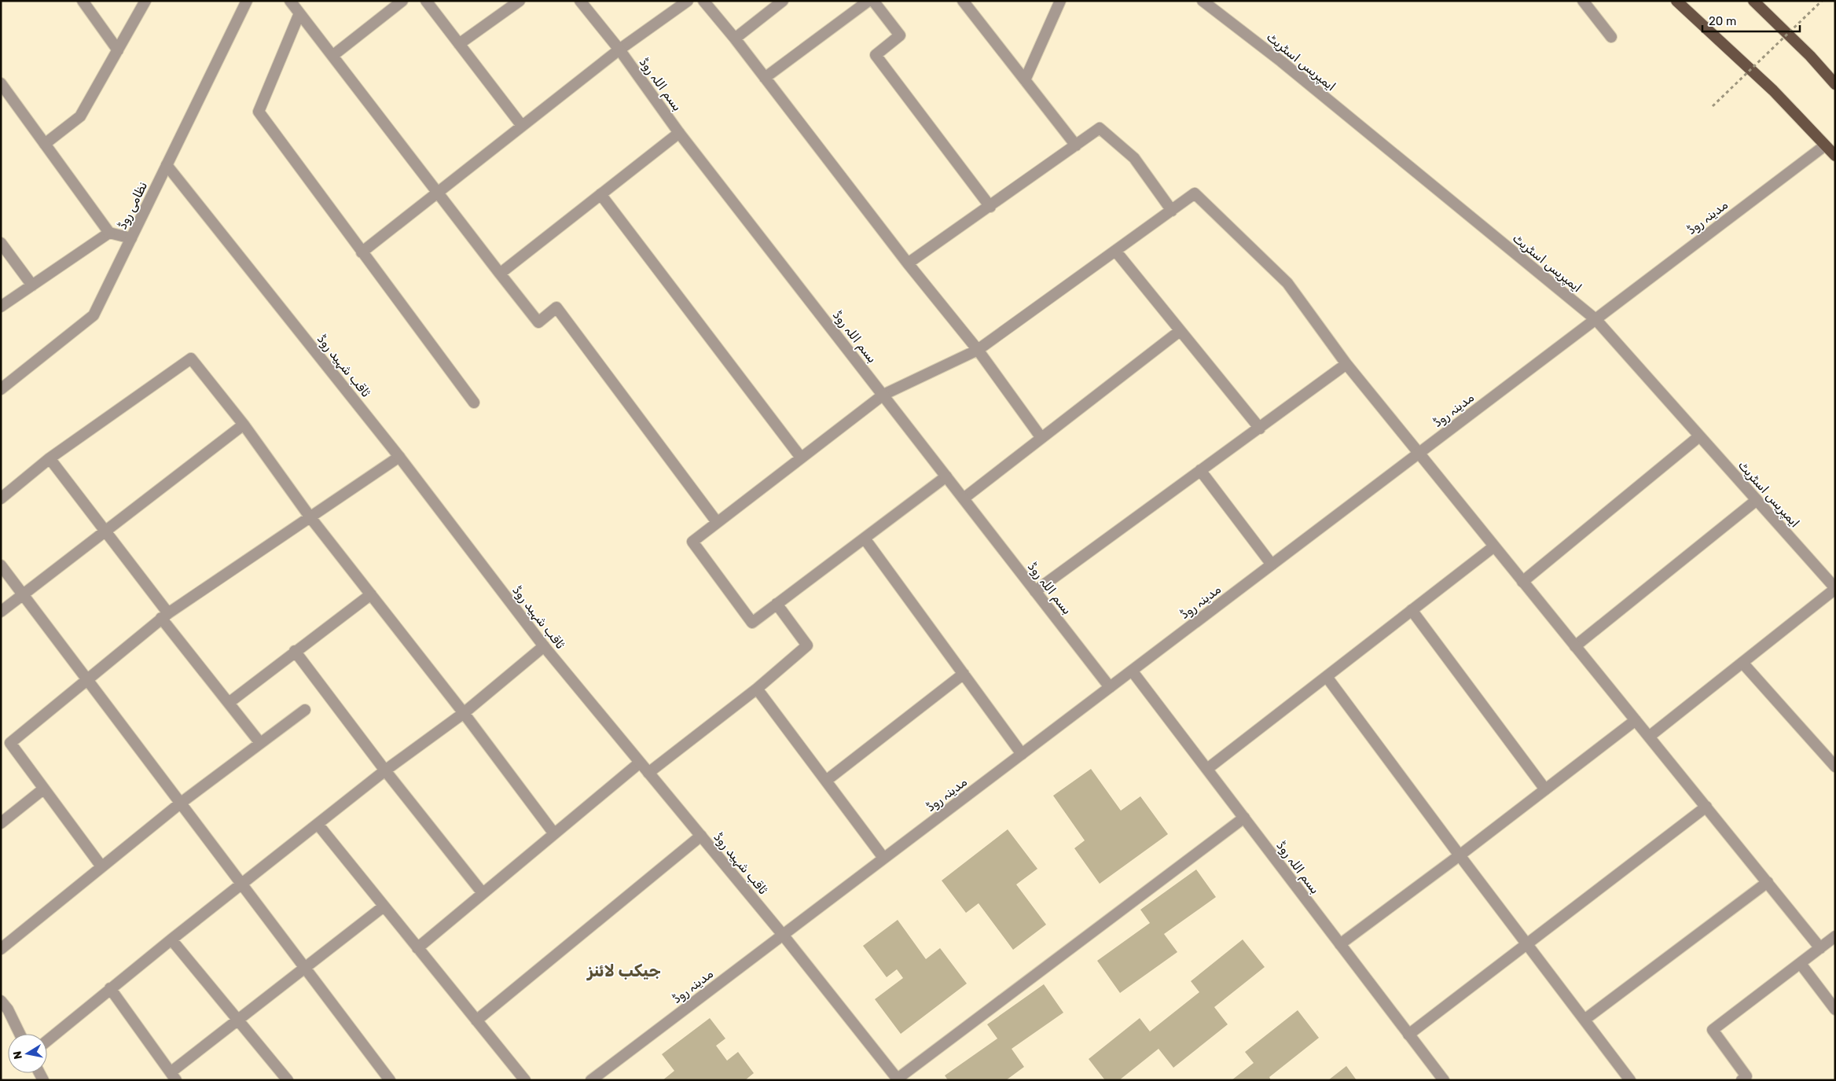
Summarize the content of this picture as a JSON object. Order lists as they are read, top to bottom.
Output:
{
  "streets": {
    "street": [
      "ایمپریس اسٹریٹ",
      "بسم اللہ روڈ",
      "نظامی روڈ",
      "مدینہ روڈ",
      "ثاقب شہید روڈ"
    ]
  },
  "crossings": [
    ["ایمپریس اسٹریٹ", "مدینہ روڈ"],
    ["بسم اللہ روڈ", "مدینہ روڈ"],
    ["نظامی روڈ", "ثاقب شہید روڈ"],
    ["مدینہ روڈ", "ثاقب شہید روڈ"]
  ],
  "districts": ["جیکب لائنز"],
  "scale_bar": "20 m",
  "north": "left"
}
